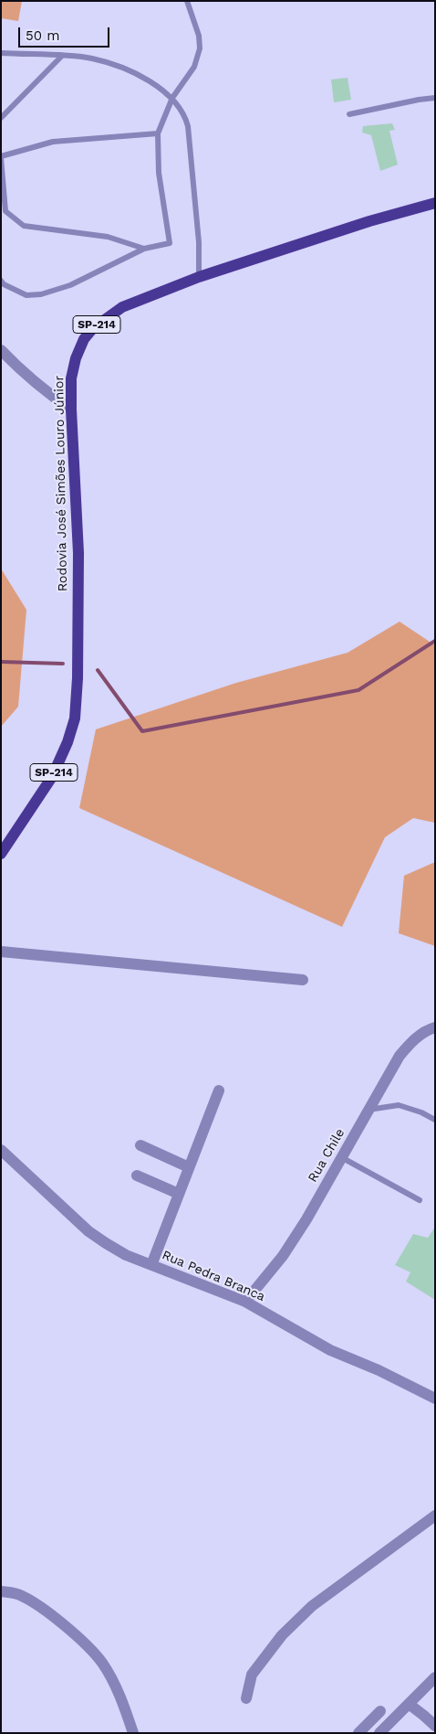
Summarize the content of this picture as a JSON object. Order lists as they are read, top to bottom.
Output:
{
  "streets": {
    "main road": ["SP-214", "Rodovia José Simões Louro Júnior"],
    "street": ["Rua Chile", "Rua Pedra Branca"]
  },
  "crossings": [
    ["Rua Chile", "Rua Pedra Branca"]
  ],
  "scale_bar": "50 m"
}
